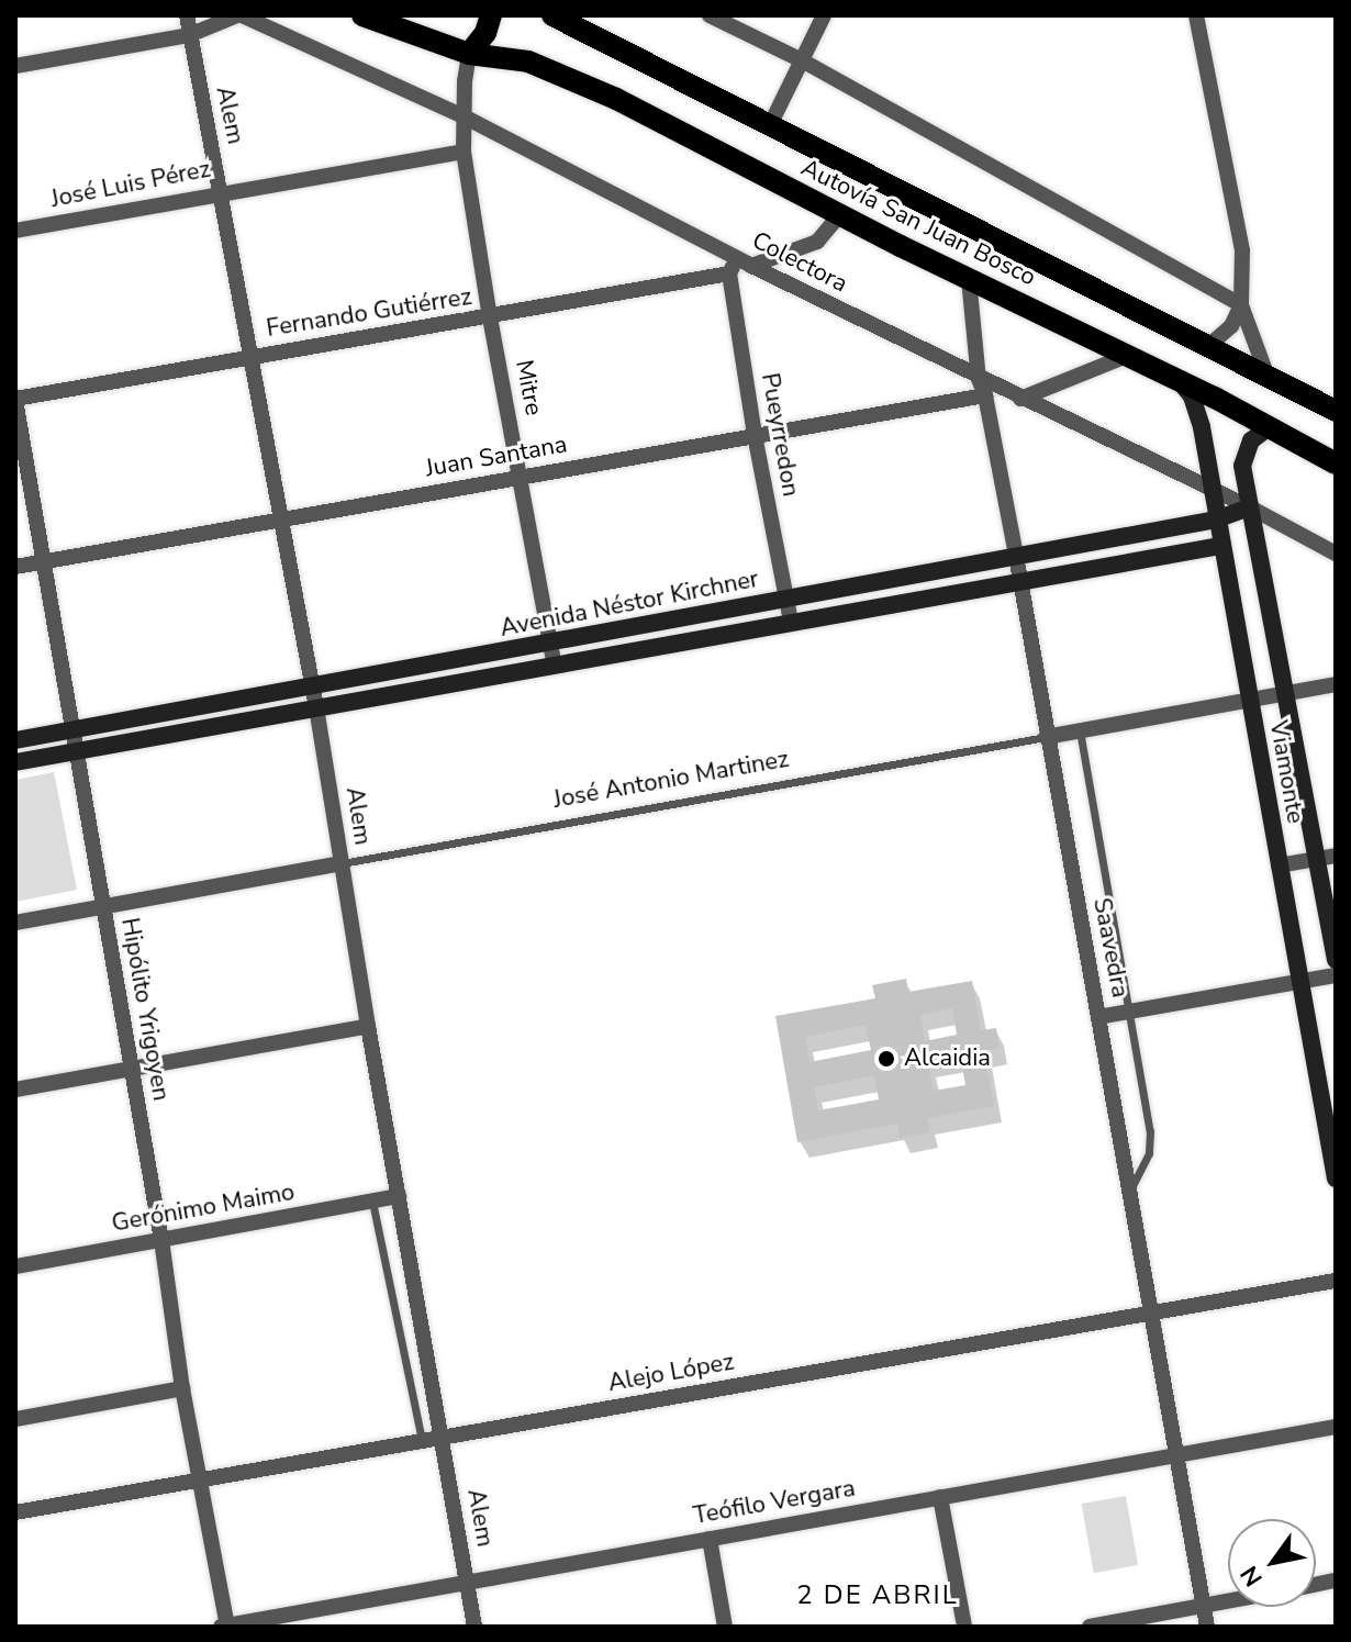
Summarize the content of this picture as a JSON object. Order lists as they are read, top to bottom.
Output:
{
  "streets": {
    "main road": ["Autovía San Juan Bosco"],
    "street": [
      "Alem",
      "José Luis Pérez",
      "Colectora",
      "Fernando Gutiérrez",
      "Mitre",
      "Pueyrredon",
      "Juan Santana",
      "Avenida Néstor Kirchner",
      "Viamonte",
      "José Antonio Martinez",
      "Saavedra",
      "Hipólito Yrigoyen",
      "Gerónimo Maimo",
      "Alejo López",
      "Teófilo Vergara"
    ]
  },
  "crossings": [
    ["Alem", "José Luis Pérez"],
    ["Alem", "Fernando Gutiérrez"],
    ["Alem", "Juan Santana"],
    ["Alem", "Avenida Néstor Kirchner"],
    ["Alem", "José Antonio Martinez"],
    ["Alem", "Gerónimo Maimo"],
    ["Alem", "Alejo López"],
    ["Alem", "Teófilo Vergara"],
    ["José Luis Pérez", "Mitre"],
    ["Autovía San Juan Bosco", "Mitre"],
    ["Autovía San Juan Bosco", "Viamonte"],
    ["Autovía San Juan Bosco", "Saavedra"],
    ["Colectora", "Mitre"],
    ["Colectora", "Avenida Néstor Kirchner"],
    ["Colectora", "Viamonte"],
    ["Colectora", "Saavedra"],
    ["Fernando Gutiérrez", "Mitre"],
    ["Fernando Gutiérrez", "Pueyrredon"],
    ["Fernando Gutiérrez", "Hipólito Yrigoyen"],
    ["Mitre", "Juan Santana"],
    ["Mitre", "Avenida Néstor Kirchner"],
    ["Pueyrredon", "Juan Santana"],
    ["Pueyrredon", "Avenida Néstor Kirchner"],
    ["Juan Santana", "Saavedra"],
    ["Juan Santana", "Hipólito Yrigoyen"],
    ["Avenida Néstor Kirchner", "Viamonte"],
    ["Avenida Néstor Kirchner", "Saavedra"],
    ["Avenida Néstor Kirchner", "Hipólito Yrigoyen"],
    ["Viamonte", "José Antonio Martinez"],
    ["José Antonio Martinez", "Saavedra"],
    ["José Antonio Martinez", "Hipólito Yrigoyen"],
    ["Saavedra", "Alejo López"],
    ["Saavedra", "Teófilo Vergara"],
    ["Hipólito Yrigoyen", "Gerónimo Maimo"],
    ["Hipólito Yrigoyen", "Alejo López"],
    ["Hipólito Yrigoyen", "Teófilo Vergara"]
  ],
  "districts": ["2 DE ABRIL"],
  "places": ["Alcaidia"],
  "north": "bottom left"
}
